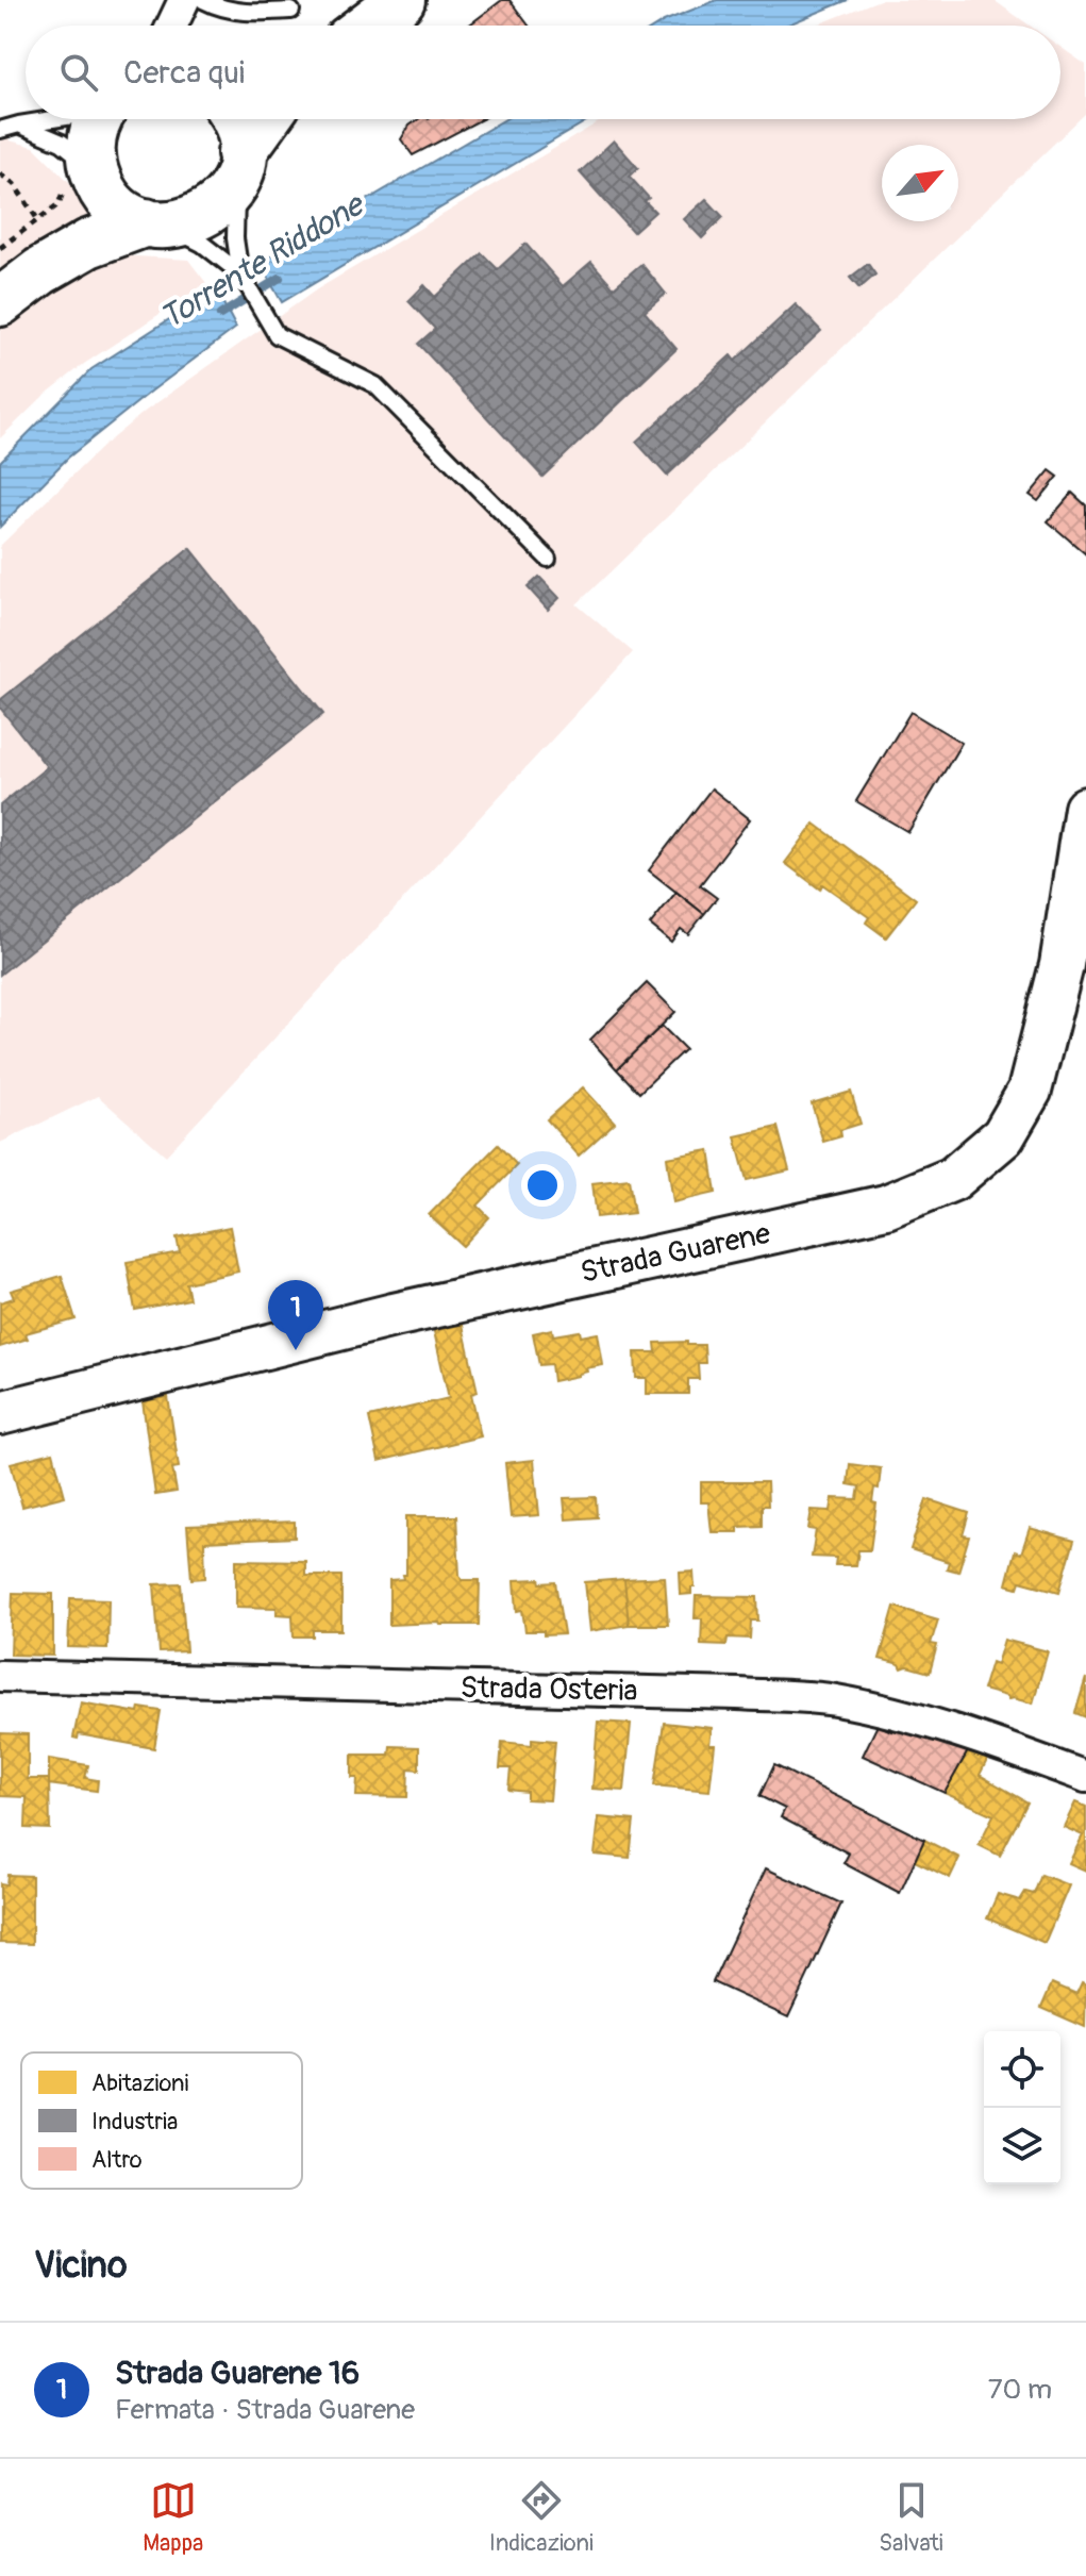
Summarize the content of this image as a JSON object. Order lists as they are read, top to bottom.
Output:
{
  "streets": {
    "main road": ["Strada Guarene"],
    "street": ["Strada Osteria"]
  },
  "water": ["Torrente Riddone"],
  "legend": ["Abitazioni", "Industria", "Altro"],
  "north": "top right",
  "page": {
    "search": "Cerca qui",
    "pins": "1",
    "heading": "Vicino",
    "list": [
      {
        "mark": "1",
        "name": "Strada Guarene 16",
        "note": "Fermata · Strada Guarene",
        "value": "70 m"
      }
    ],
    "nav": ["Mappa", "Indicazioni", "Salvati"]
  }
}
